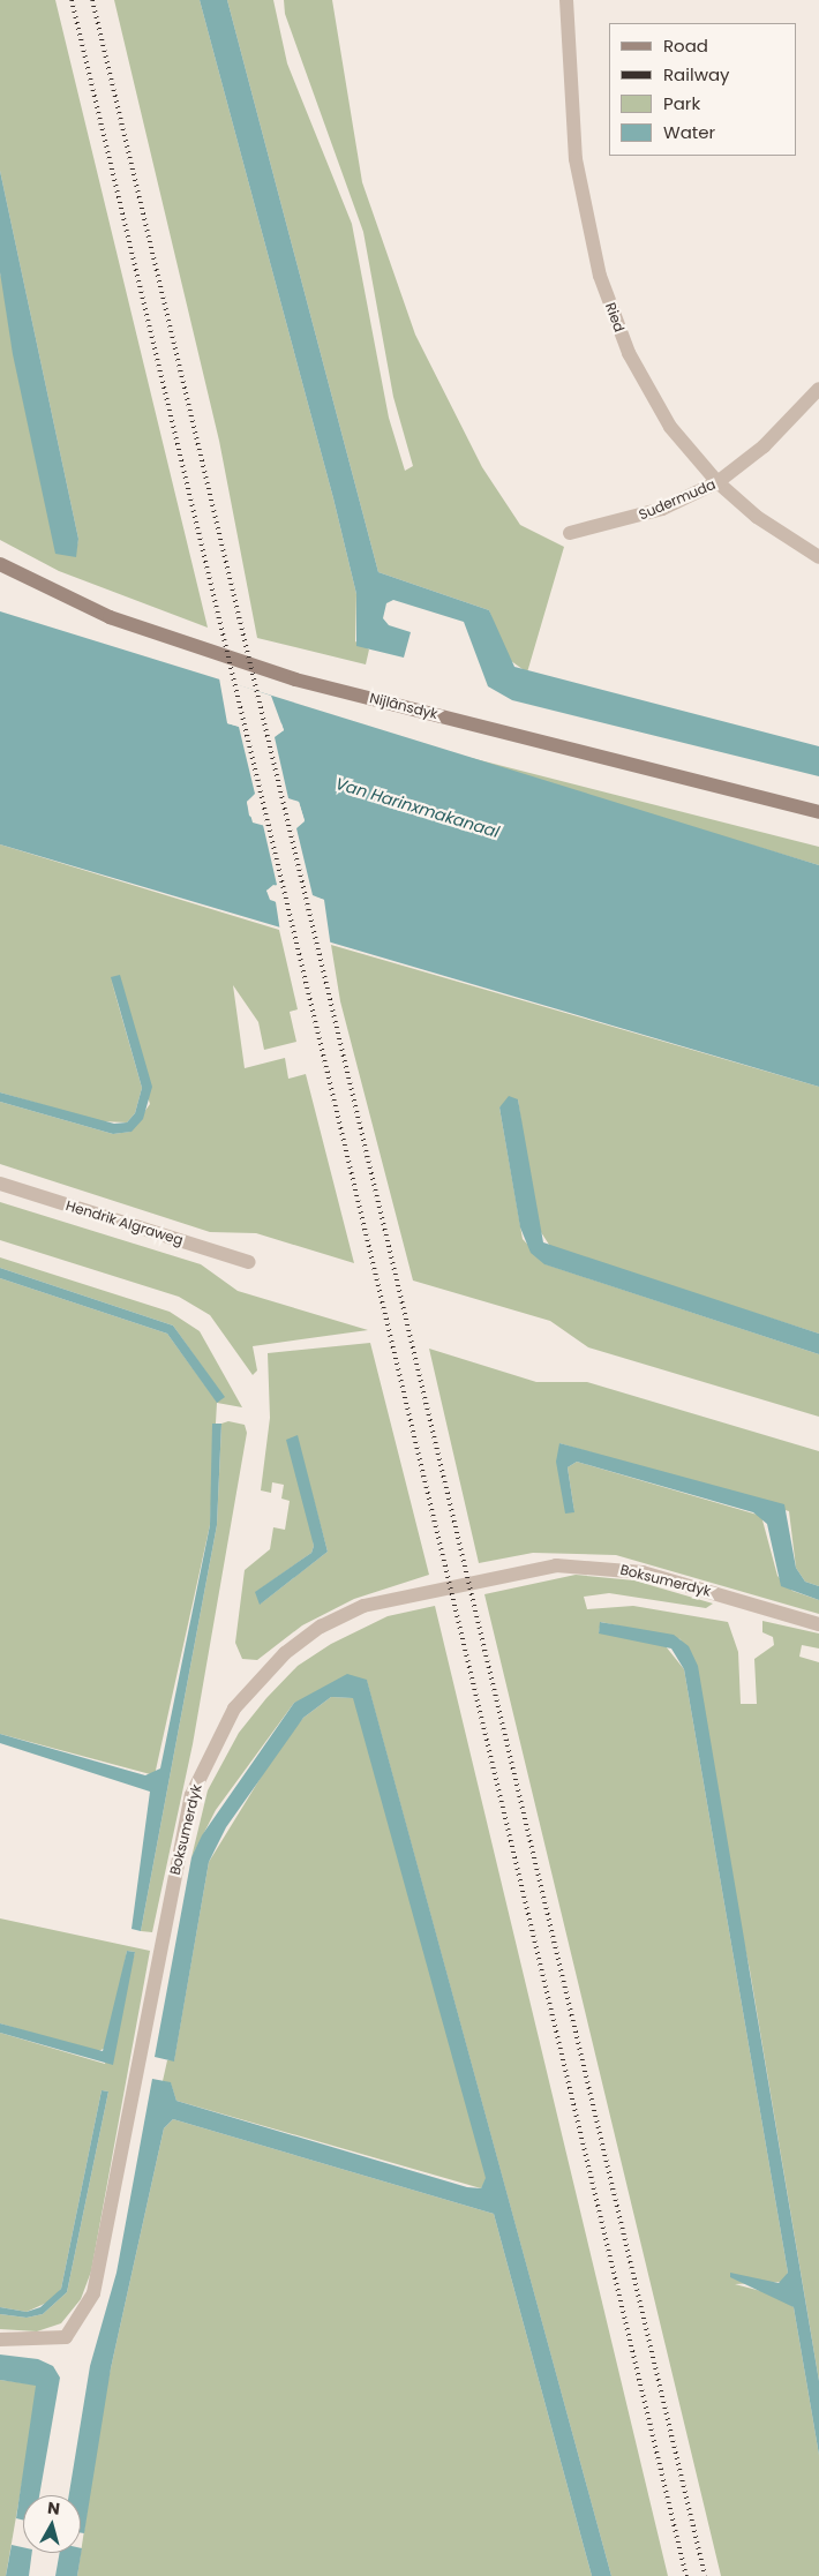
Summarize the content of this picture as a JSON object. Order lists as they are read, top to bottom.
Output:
{
  "streets": {
    "street": [
      "Ried",
      "Sudermuda",
      "Nijlânsdyk",
      "Hendrik Algraweg",
      "Boksumerdyk"
    ]
  },
  "crossings": [
    ["Ried", "Sudermuda"]
  ],
  "water": ["Van Harinxmakanaal"],
  "legend": [
    "Road",
    "Railway",
    "Park",
    "Water"
  ],
  "north": "top"
}
